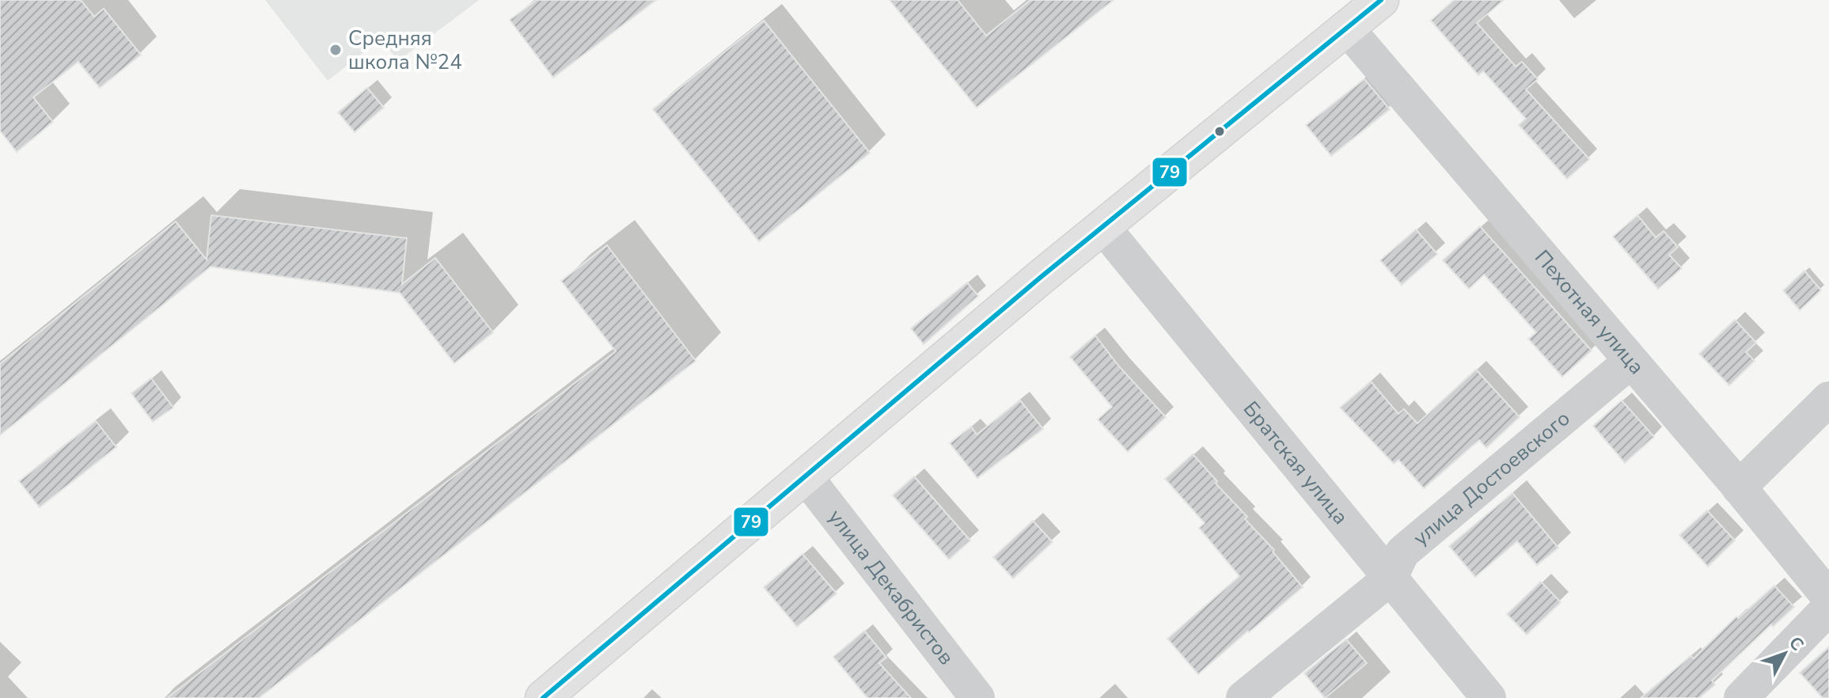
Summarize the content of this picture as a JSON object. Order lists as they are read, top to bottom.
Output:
{
  "streets": {
    "street": [
      "Пехотная улица",
      "Братская улица",
      "улица Достоевского",
      "улица Декабристов"
    ]
  },
  "crossings": [
    ["Пехотная улица", "улица Достоевского"],
    ["Братская улица", "улица Достоевского"]
  ],
  "places": ["Средняя школа №24"],
  "lines": ["transit line 79"],
  "north": "top right"
}
